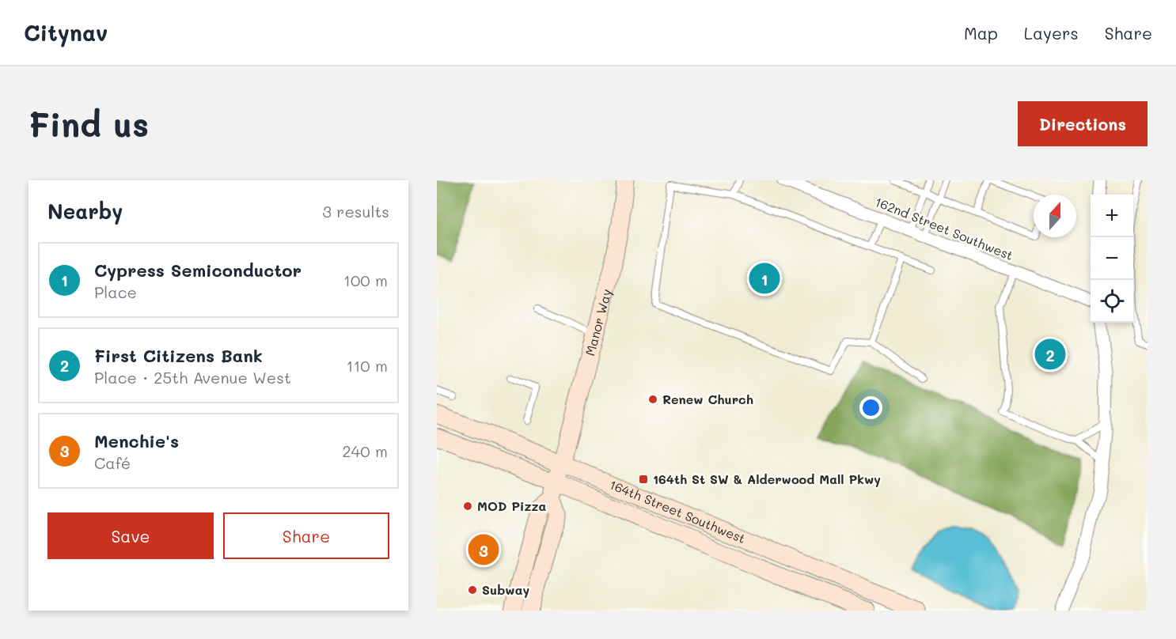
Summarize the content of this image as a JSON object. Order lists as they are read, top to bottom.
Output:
{
  "streets": {
    "main road": ["Manor Way", "164th Street Southwest"],
    "street": ["162nd Street Southwest"]
  },
  "crossings": [
    ["Manor Way", "164th Street Southwest"]
  ],
  "places": {
    "other": ["Renew Church", "MOD Pizza", "Subway"],
    "transit": ["164th St SW & Alderwood Mall Pkwy"]
  },
  "north": "top",
  "page": {
    "header": "Citynav",
    "nav": ["Map", "Layers", "Share"],
    "buttons": [
      "Directions",
      ["Save", "Share"]
    ],
    "title": "Find us",
    "heading": ["Nearby", "3 results"],
    "map_buttons": ["+", "−"],
    "list": [
      {
        "mark": "1",
        "name": "Cypress Semiconductor",
        "note": "Place",
        "value": "100 m"
      },
      {
        "mark": "2",
        "name": "First Citizens Bank",
        "note": "Place · 25th Avenue West",
        "value": "110 m"
      },
      {
        "mark": "3",
        "name": "Menchie's",
        "note": "Café",
        "value": "240 m"
      }
    ],
    "pins": ["1", "2", "3"]
  }
}
